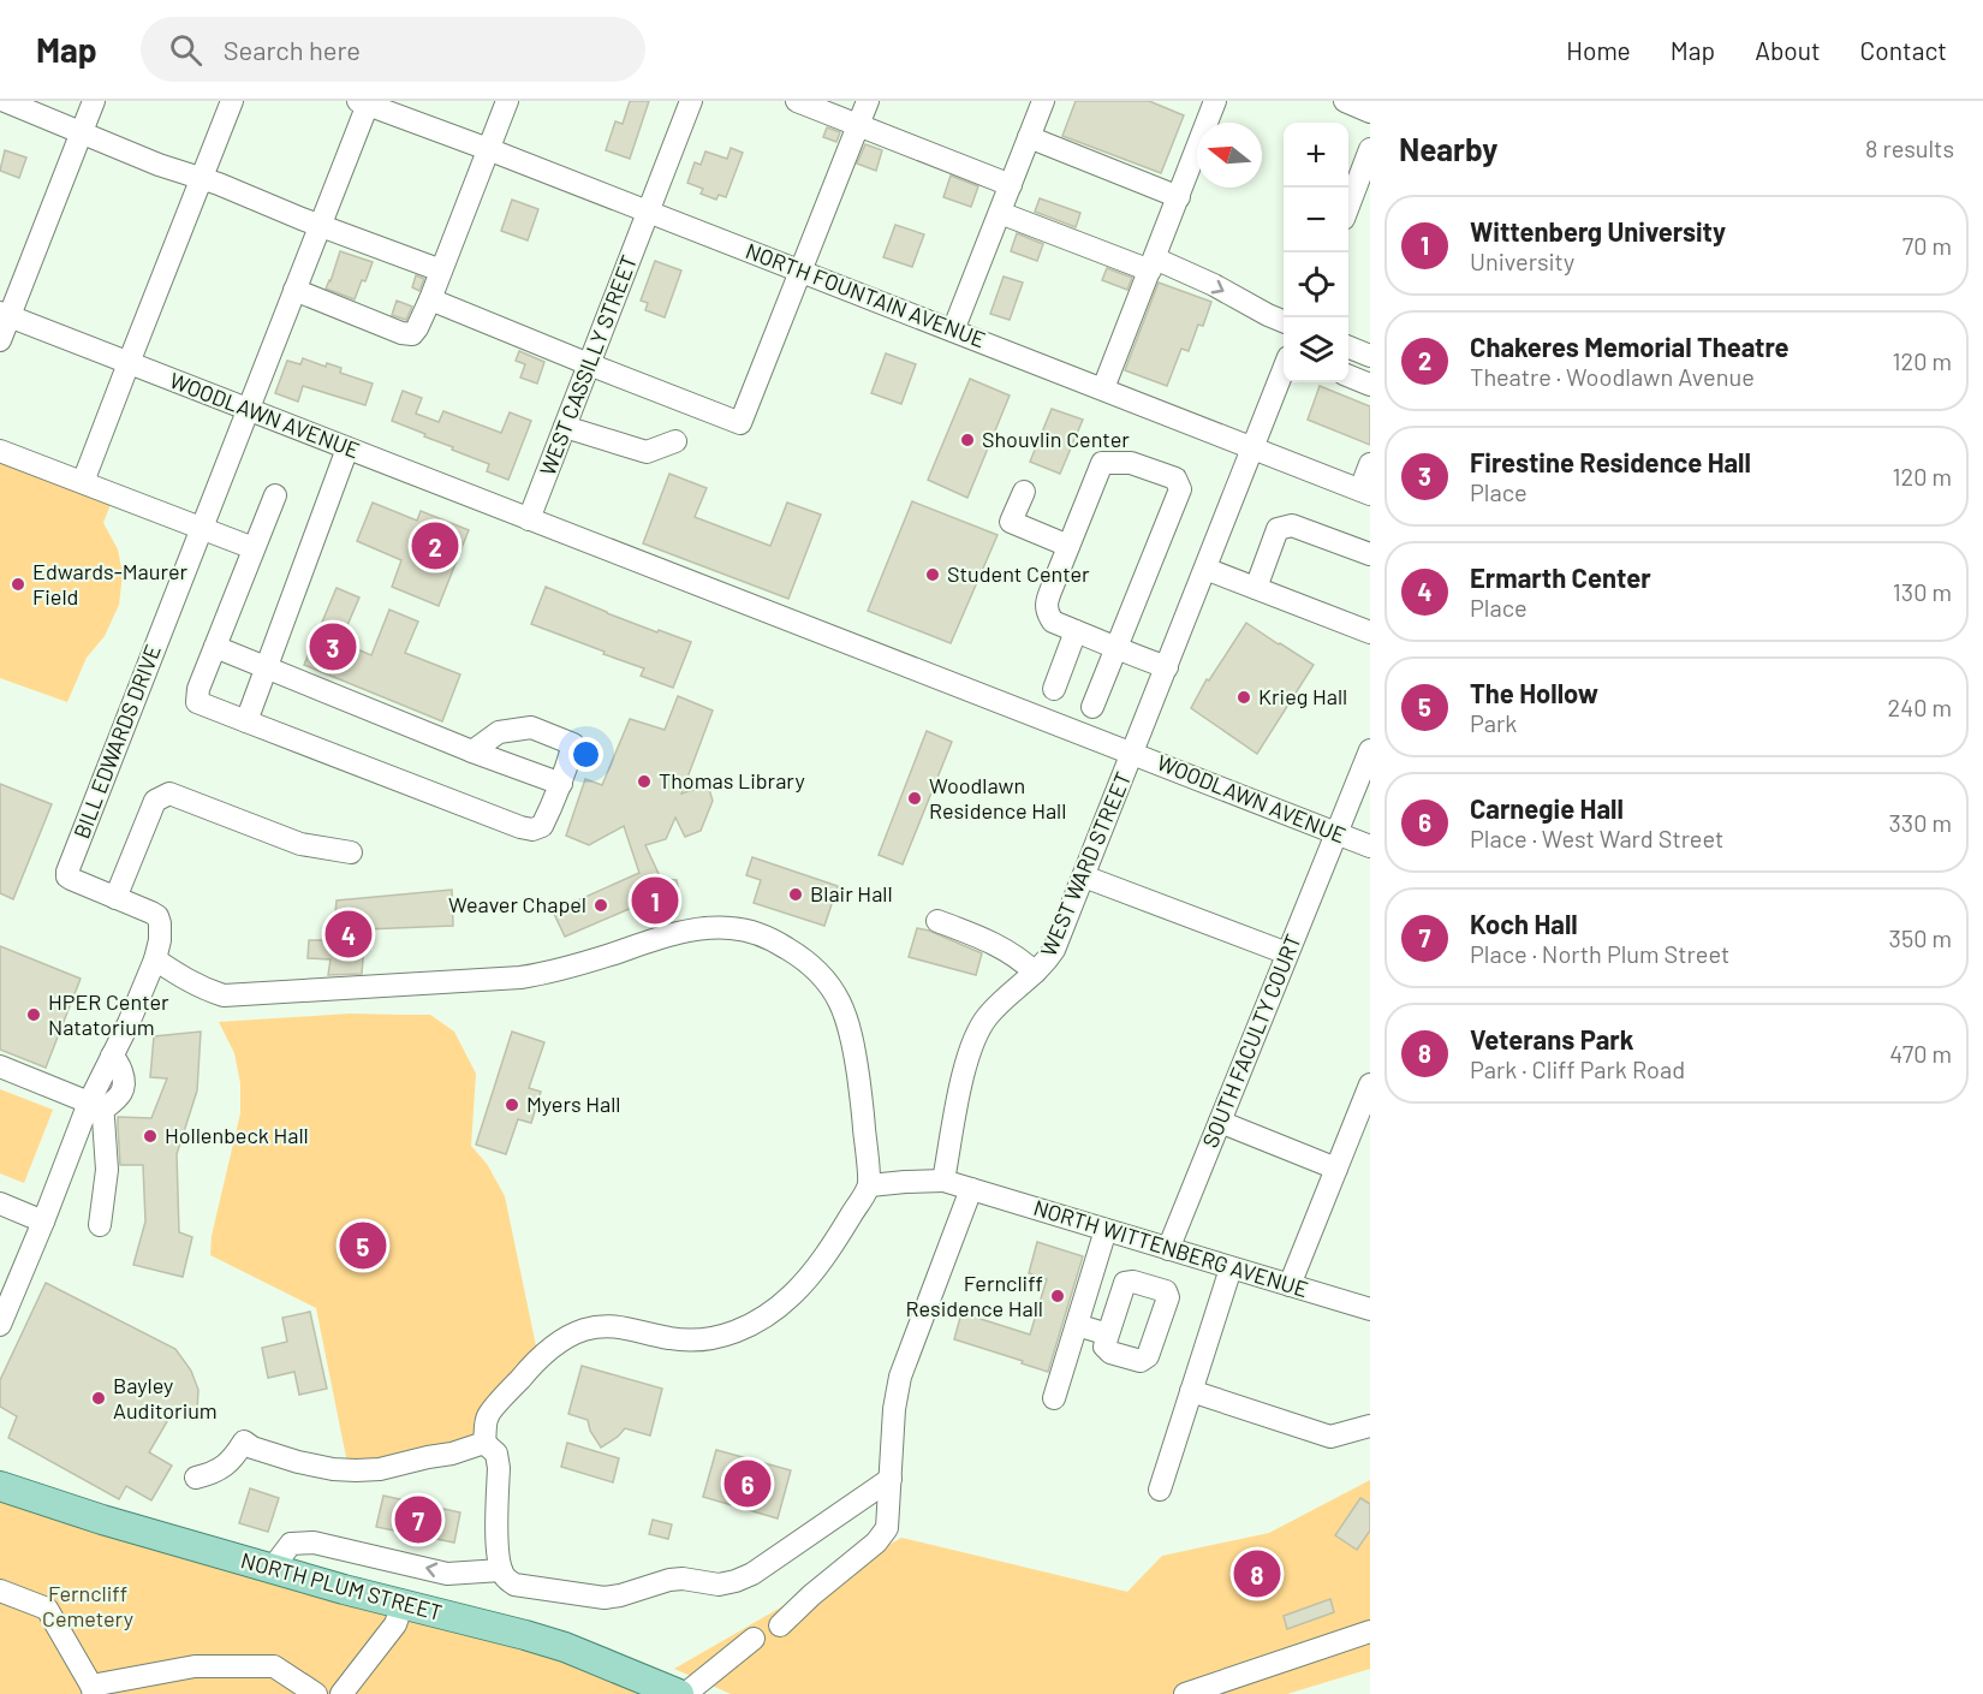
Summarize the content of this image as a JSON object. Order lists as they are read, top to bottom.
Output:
{
  "streets": {
    "main road": ["NORTH PLUM STREET"],
    "street": [
      "NORTH FOUNTAIN AVENUE",
      "WEST CASSILLY STREET",
      "WOODLAWN AVENUE",
      "BILL EDWARDS DRIVE",
      "WEST WARD STREET",
      "SOUTH FACULTY COURT",
      "NORTH WITTENBERG AVENUE"
    ]
  },
  "crossings": [
    ["NORTH FOUNTAIN AVENUE", "WEST CASSILLY STREET"],
    ["NORTH FOUNTAIN AVENUE", "BILL EDWARDS DRIVE"],
    ["NORTH FOUNTAIN AVENUE", "WEST WARD STREET"],
    ["WEST CASSILLY STREET", "WOODLAWN AVENUE"],
    ["WOODLAWN AVENUE", "BILL EDWARDS DRIVE"],
    ["WOODLAWN AVENUE", "WEST WARD STREET"],
    ["WOODLAWN AVENUE", "SOUTH FACULTY COURT"],
    ["SOUTH FACULTY COURT", "NORTH WITTENBERG AVENUE"]
  ],
  "parks": ["Ferncliff Cemetery"],
  "places": [
    "Shouvlin Center",
    "Student Center",
    "Edwards-Maurer Field",
    "Krieg Hall",
    "Thomas Library",
    "Woodlawn Residence Hall",
    "Blair Hall",
    "Weaver Chapel",
    "HPER Center Natatorium",
    "Myers Hall",
    "Hollenbeck Hall",
    "Ferncliff Residence Hall",
    "Bayley Auditorium"
  ],
  "north": "left",
  "page": {
    "header": "Map",
    "search": "Search here",
    "nav": [
      "Home",
      "Map",
      "About",
      "Contact"
    ],
    "heading": ["Nearby", "8 results"],
    "map_buttons": ["+", "−"],
    "list": [
      {
        "mark": "1",
        "name": "Wittenberg University",
        "note": "University",
        "value": "70 m"
      },
      {
        "mark": "2",
        "name": "Chakeres Memorial Theatre",
        "note": "Theatre · Woodlawn Avenue",
        "value": "120 m"
      },
      {
        "mark": "3",
        "name": "Firestine Residence Hall",
        "note": "Place",
        "value": "120 m"
      },
      {
        "mark": "4",
        "name": "Ermarth Center",
        "note": "Place",
        "value": "130 m"
      },
      {
        "mark": "5",
        "name": "The Hollow",
        "note": "Park",
        "value": "240 m"
      },
      {
        "mark": "6",
        "name": "Carnegie Hall",
        "note": "Place · West Ward Street",
        "value": "330 m"
      },
      {
        "mark": "7",
        "name": "Koch Hall",
        "note": "Place · North Plum Street",
        "value": "350 m"
      },
      {
        "mark": "8",
        "name": "Veterans Park",
        "note": "Park · Cliff Park Road",
        "value": "470 m"
      }
    ],
    "pins": [
      "2",
      "3",
      "1",
      "4",
      "5",
      "6",
      "7",
      "8"
    ]
  }
}
